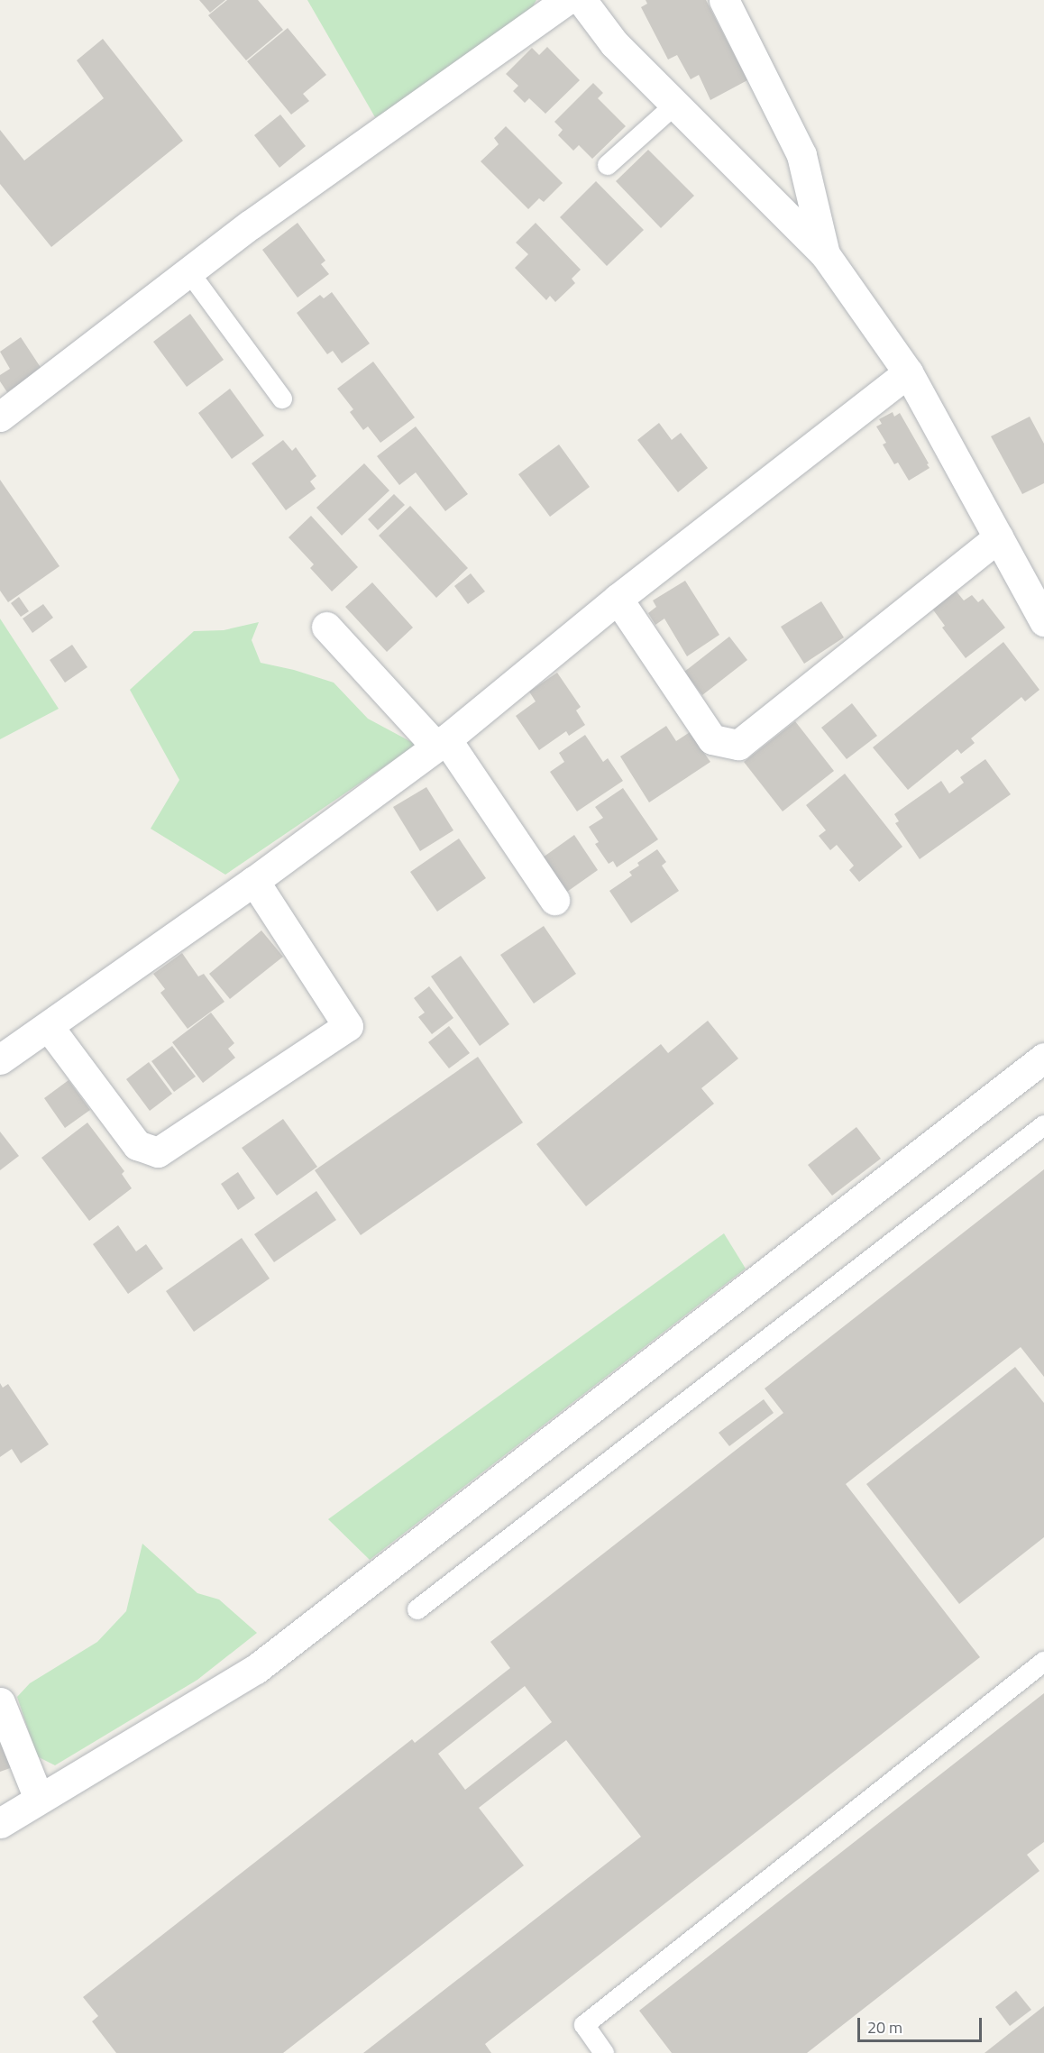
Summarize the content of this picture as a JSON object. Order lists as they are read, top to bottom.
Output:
{
  "scale_bar": "20 m"
}
